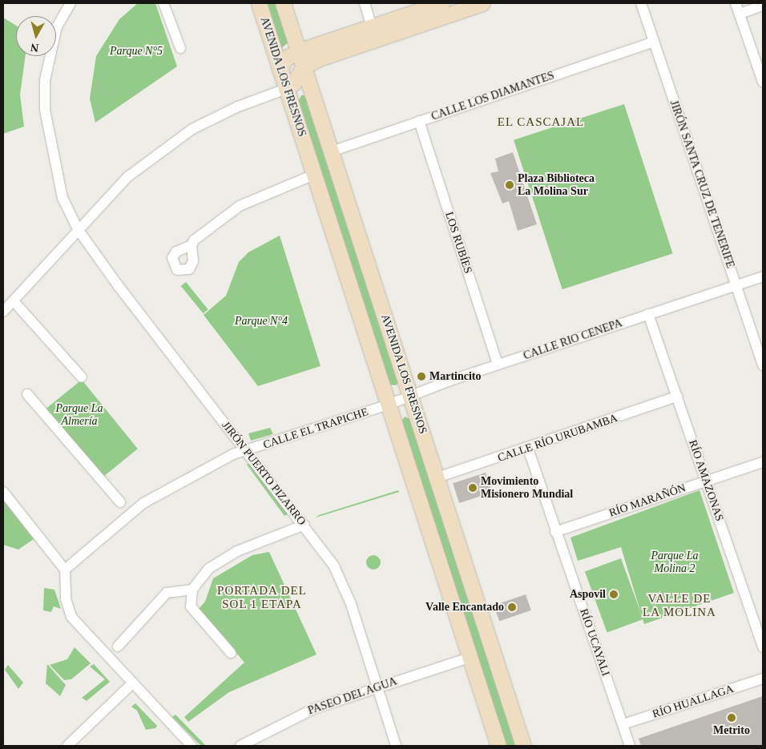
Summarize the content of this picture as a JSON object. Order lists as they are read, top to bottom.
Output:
{
  "streets": {
    "main road": ["AVENIDA LOS FRESNOS"],
    "street": [
      "CALLE LOS DIAMANTES",
      "JIRÓN SANTA CRUZ DE TENERIFE",
      "LOS RUBÍES",
      "CALLE RIO CENEPA",
      "CALLE EL TRAPICHE",
      "CALLE RÍO URUBAMBA",
      "JIRÓN PUERTO PIZARRO",
      "RÍO AMAZONAS",
      "RÍO MARAÑÓN",
      "RÍO UCAYALI",
      "PASEO DEL AGUA",
      "RÍO HUALLAGA"
    ]
  },
  "crossings": [
    ["AVENIDA LOS FRESNOS", "CALLE LOS DIAMANTES"],
    ["AVENIDA LOS FRESNOS", "CALLE RIO CENEPA"],
    ["AVENIDA LOS FRESNOS", "CALLE EL TRAPICHE"],
    ["AVENIDA LOS FRESNOS", "CALLE RÍO URUBAMBA"],
    ["AVENIDA LOS FRESNOS", "PASEO DEL AGUA"],
    ["CALLE LOS DIAMANTES", "JIRÓN SANTA CRUZ DE TENERIFE"],
    ["CALLE LOS DIAMANTES", "LOS RUBÍES"],
    ["JIRÓN SANTA CRUZ DE TENERIFE", "CALLE RIO CENEPA"],
    ["LOS RUBÍES", "CALLE RIO CENEPA"],
    ["CALLE RIO CENEPA", "CALLE EL TRAPICHE"],
    ["CALLE RIO CENEPA", "RÍO AMAZONAS"],
    ["CALLE EL TRAPICHE", "JIRÓN PUERTO PIZARRO"],
    ["CALLE RÍO URUBAMBA", "RÍO AMAZONAS"],
    ["CALLE RÍO URUBAMBA", "RÍO UCAYALI"],
    ["JIRÓN PUERTO PIZARRO", "PASEO DEL AGUA"],
    ["RÍO AMAZONAS", "RÍO MARAÑÓN"],
    ["RÍO MARAÑÓN", "RÍO UCAYALI"],
    ["RÍO UCAYALI", "RÍO HUALLAGA"]
  ],
  "districts": ["EL CASCAJAL", "PORTADA DEL SOL 1 ETAPA", "VALLE DE LA MOLINA"],
  "parks": [
    "Parque N°5",
    "Parque N°4",
    "Parque La Almería",
    "Parque La Molina 2"
  ],
  "places": [
    "Plaza Biblioteca La Molina Sur",
    "Martincito",
    "Movimiento Misionero Mundial",
    "Aspovil",
    "Valle Encantado",
    "Metrito"
  ],
  "north": "bottom"
}
